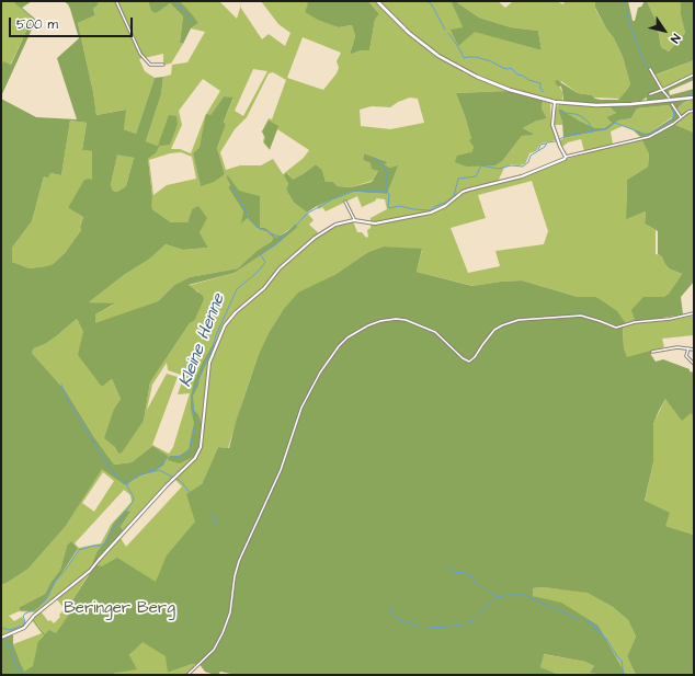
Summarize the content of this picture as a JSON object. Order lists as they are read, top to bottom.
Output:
{
  "water": ["Kleine Henne"],
  "parks": ["Beringer Berg"],
  "scale_bar": "500 m",
  "north": "bottom right"
}
